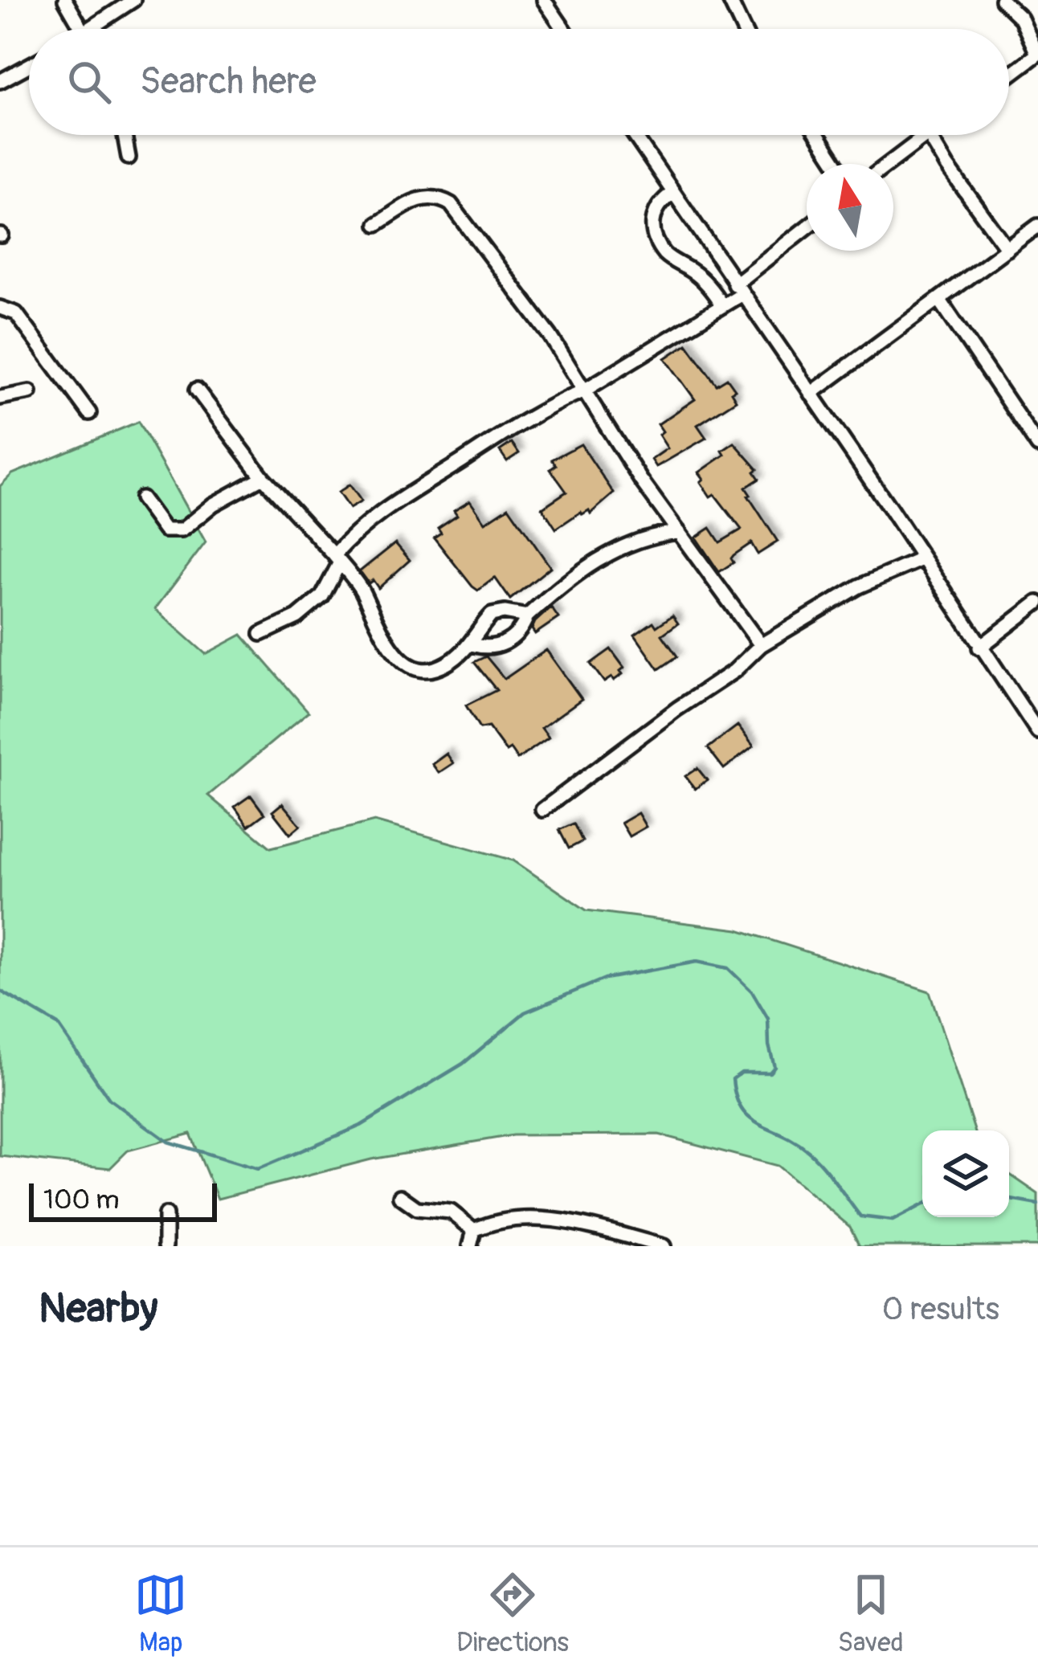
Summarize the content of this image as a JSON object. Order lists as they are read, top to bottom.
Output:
{
  "scale_bar": "100 m",
  "north": "top",
  "page": {
    "search": "Search here",
    "scale": "100 m",
    "heading": ["Nearby", "0 results"],
    "nav": ["Map", "Directions", "Saved"]
  }
}
